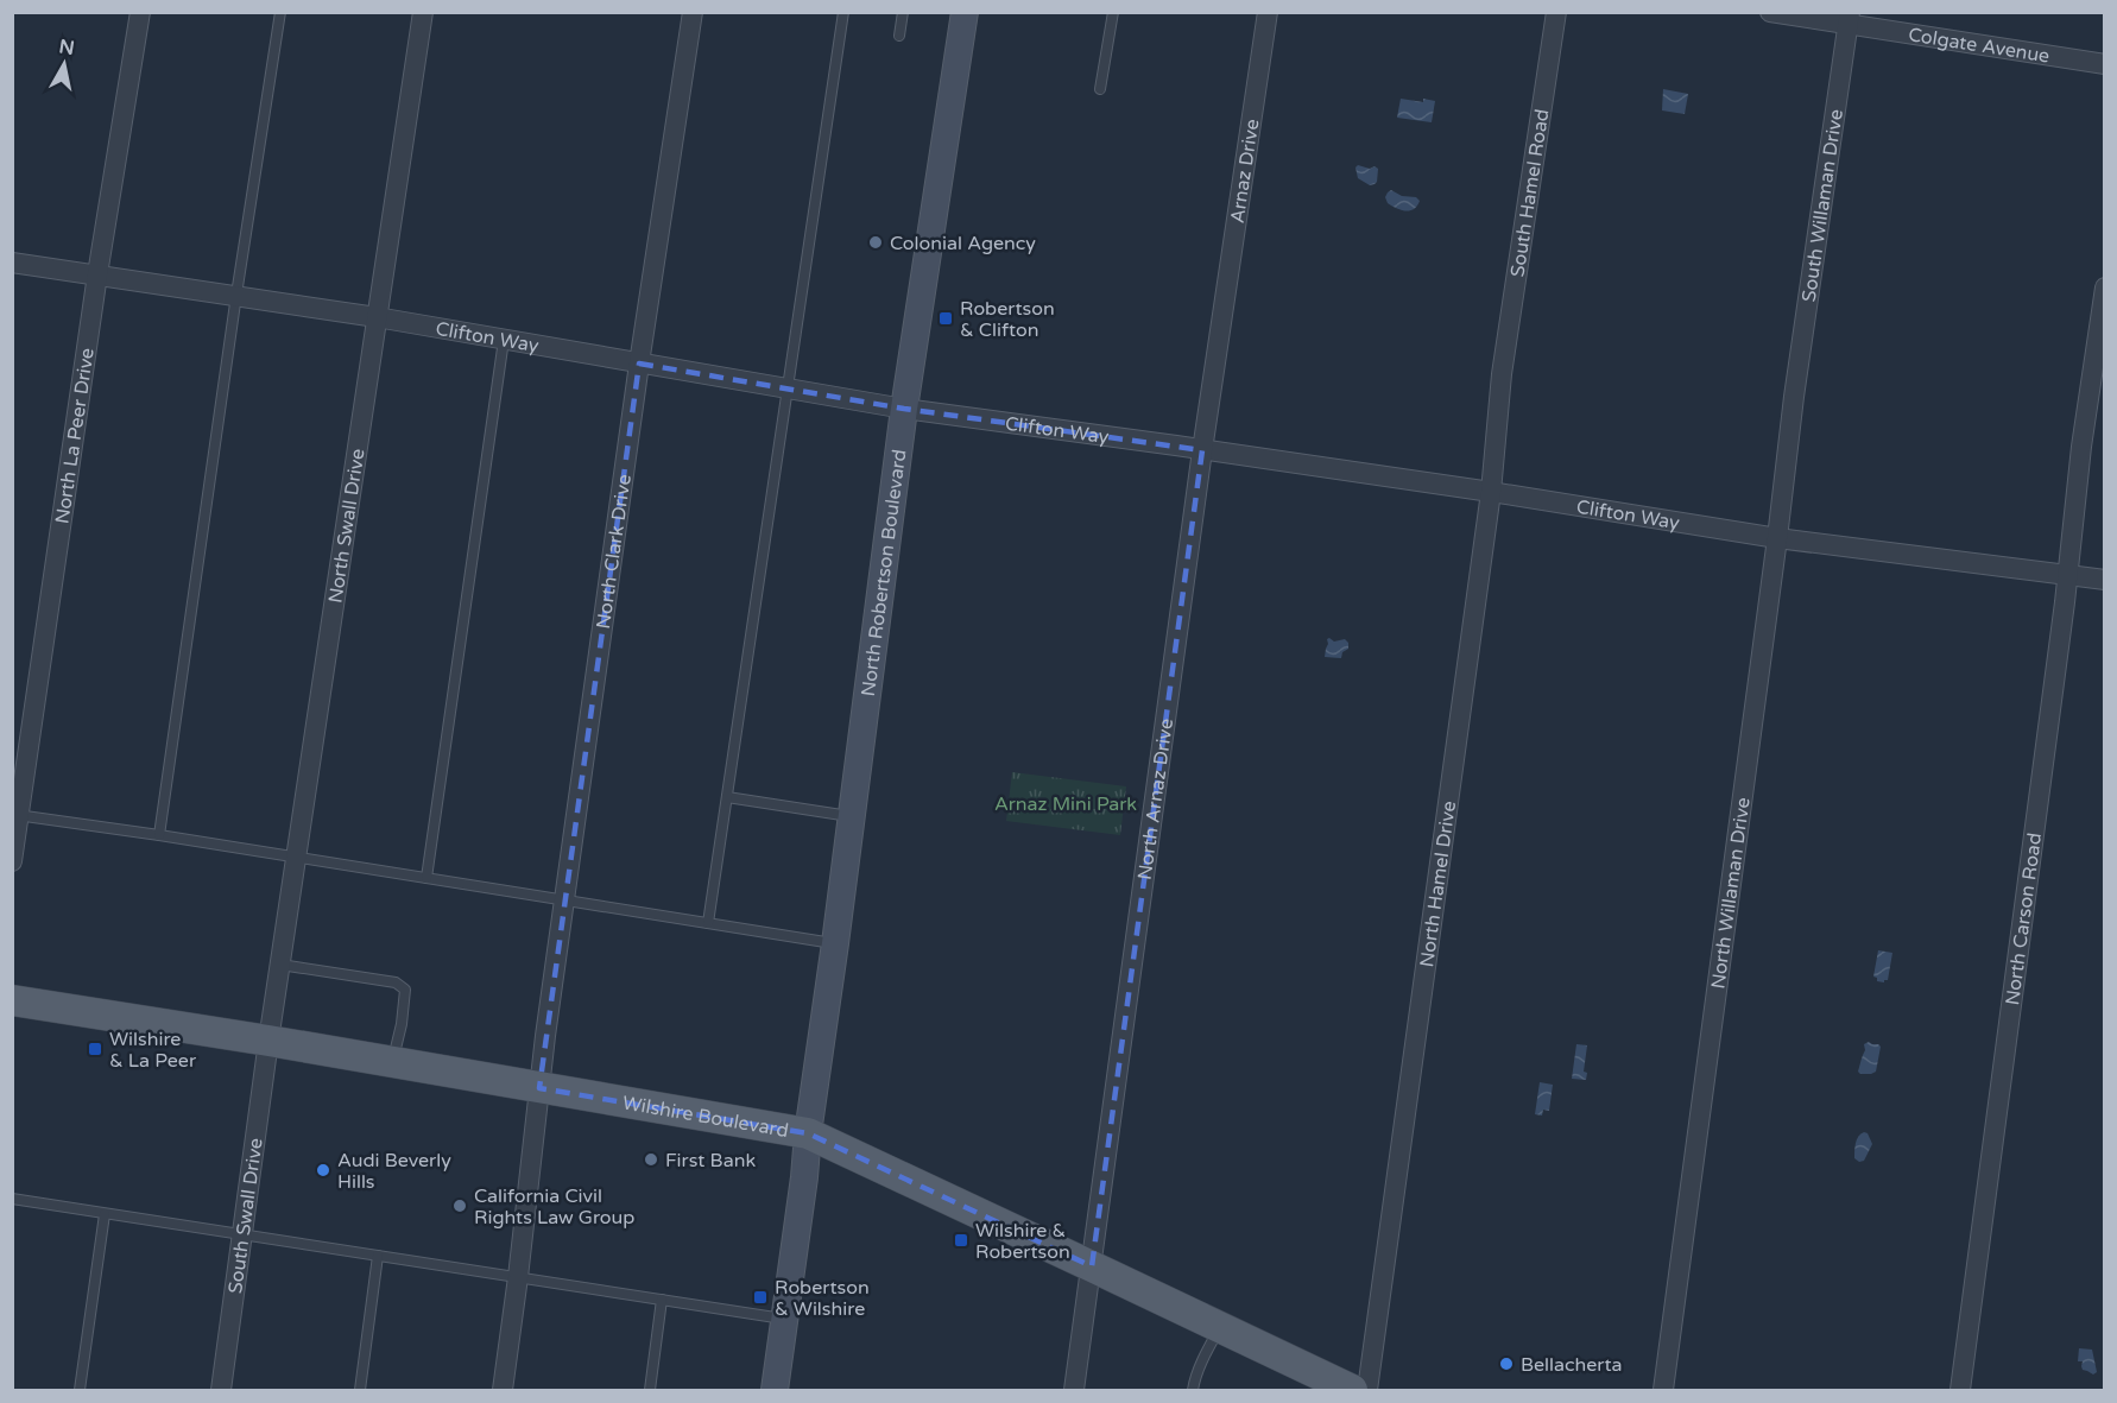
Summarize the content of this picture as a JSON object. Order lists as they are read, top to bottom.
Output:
{
  "streets": {
    "main road": ["North Robertson Boulevard", "Wilshire Boulevard"],
    "street": [
      "Colgate Avenue",
      "Arnaz Drive",
      "South Hamel Road",
      "South Willaman Drive",
      "Clifton Way",
      "North La Peer Drive",
      "North Swall Drive",
      "North Clark Drive",
      "North Arnaz Drive",
      "North Hamel Drive",
      "North Willaman Drive",
      "North Carson Road",
      "South Swall Drive"
    ]
  },
  "crossings": [
    ["Colgate Avenue", "South Willaman Drive"],
    ["Arnaz Drive", "North Arnaz Drive"],
    ["South Hamel Road", "North Hamel Drive"],
    ["South Willaman Drive", "North Willaman Drive"],
    ["Clifton Way", "North La Peer Drive"],
    ["Clifton Way", "North Swall Drive"],
    ["Clifton Way", "North Clark Drive"],
    ["Clifton Way", "North Robertson Boulevard"],
    ["Clifton Way", "North Arnaz Drive"],
    ["Clifton Way", "North Hamel Drive"],
    ["Clifton Way", "North Willaman Drive"],
    ["Clifton Way", "North Carson Road"],
    ["North Swall Drive", "Wilshire Boulevard"],
    ["North Swall Drive", "South Swall Drive"],
    ["North Clark Drive", "Wilshire Boulevard"],
    ["North Robertson Boulevard", "Wilshire Boulevard"],
    ["North Arnaz Drive", "Wilshire Boulevard"],
    ["Wilshire Boulevard", "South Swall Drive"]
  ],
  "parks": ["Arnaz Mini Park"],
  "places": {
    "other": [
      "Colonial Agency",
      "First Bank",
      "Audi Beverly Hills",
      "California Civil Rights Law Group",
      "Bellacherta"
    ],
    "transit": [
      "Robertson & Clifton",
      "Wilshire & La Peer",
      "Wilshire & Robertson",
      "Robertson & Wilshire"
    ]
  },
  "north": "top"
}
